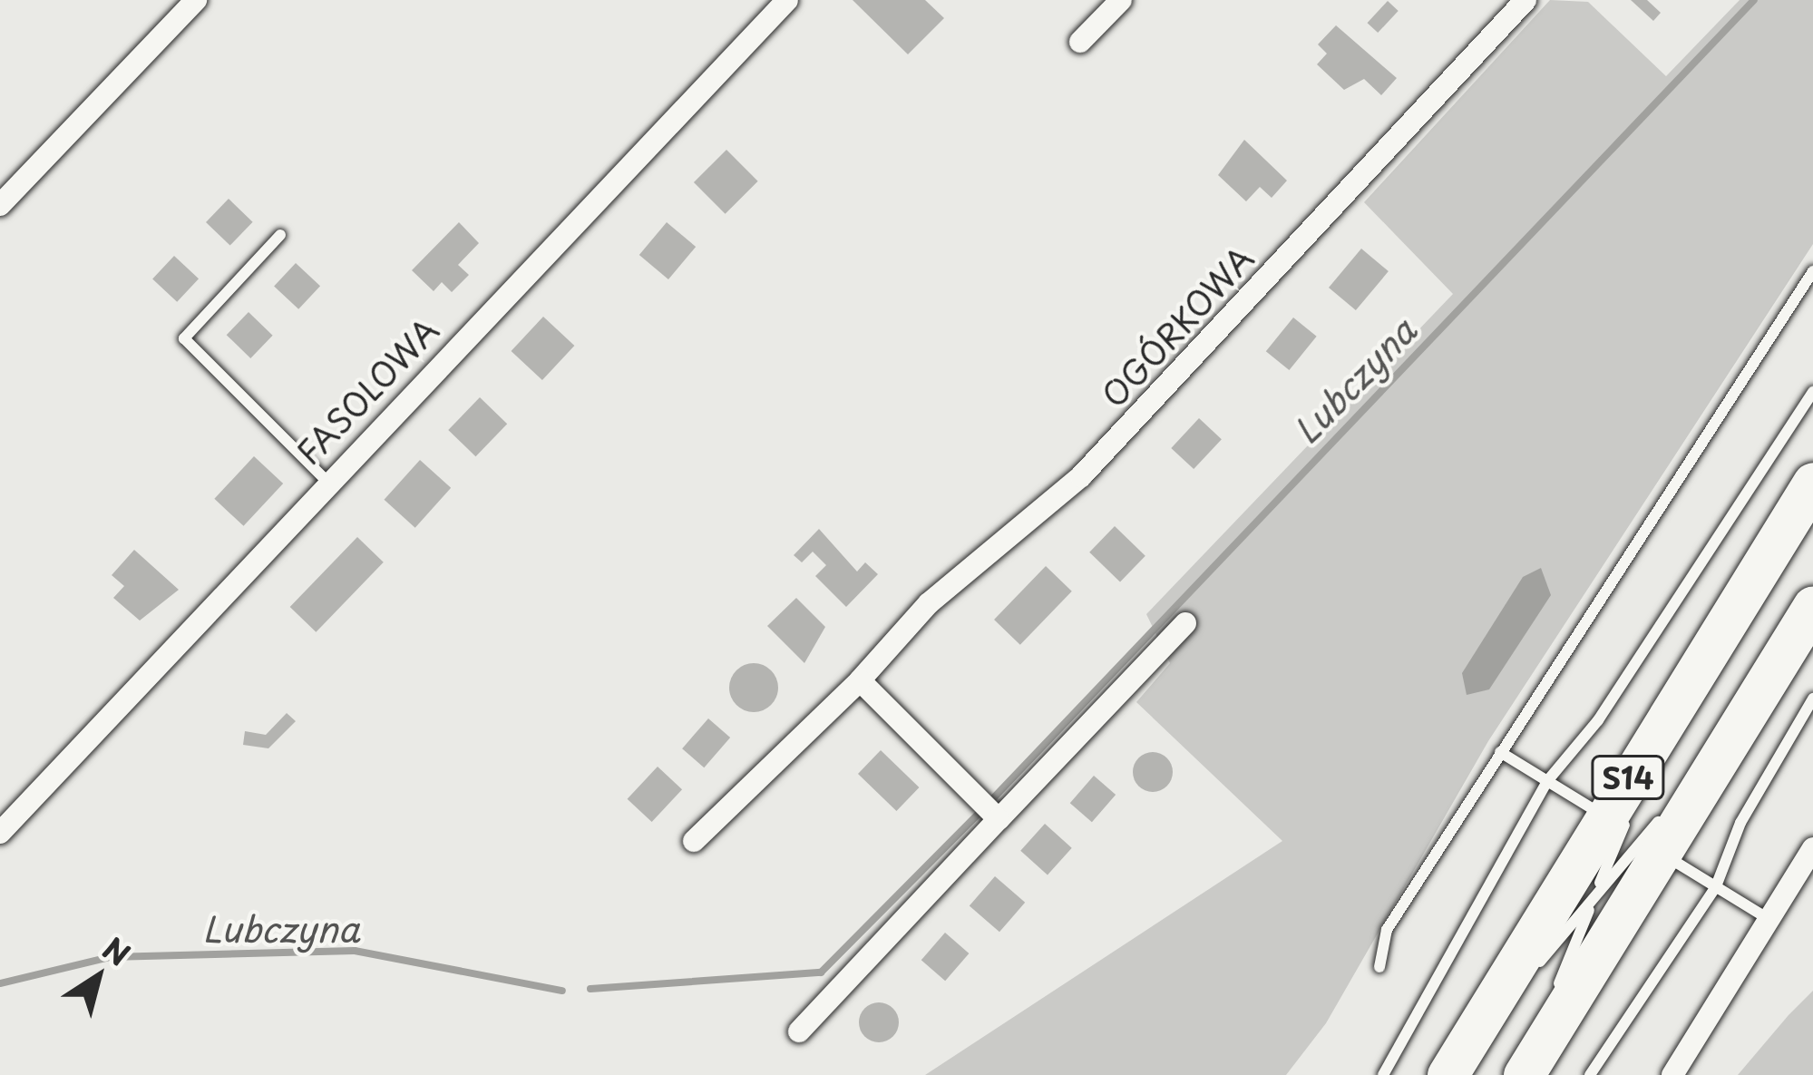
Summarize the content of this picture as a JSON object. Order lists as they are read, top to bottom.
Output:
{
  "streets": {
    "highway": ["S14"],
    "street": ["OGÓRKOWA", "FASOLOWA"]
  },
  "water": ["Lubczyna"],
  "north": "top right"
}
